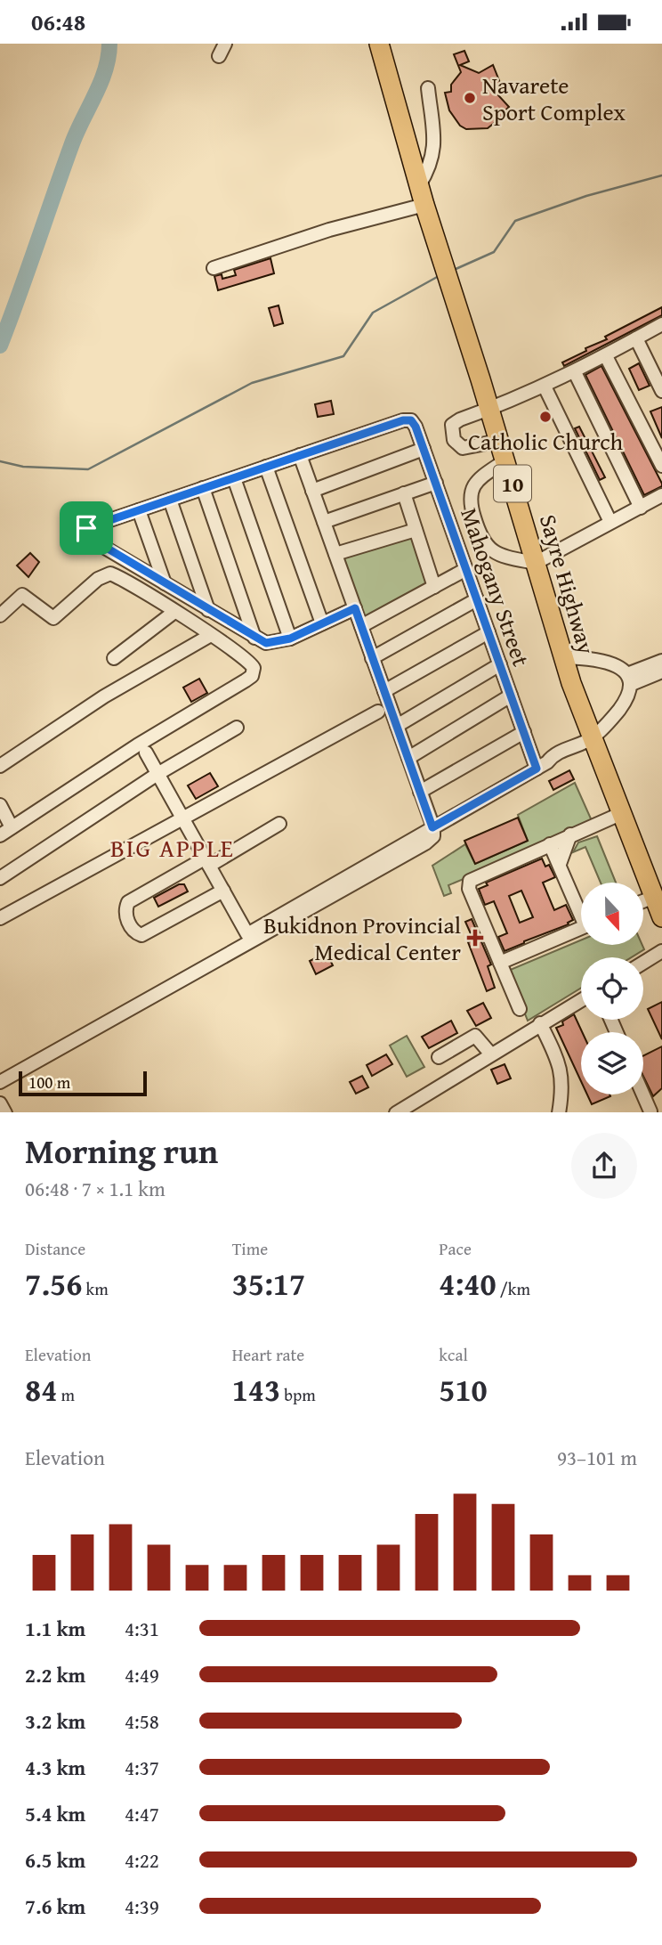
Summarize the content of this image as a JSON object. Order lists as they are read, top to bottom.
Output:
{
  "streets": {
    "highway": ["10", "Sayre Highway"],
    "street": ["Mahogany Street"]
  },
  "districts": ["BIG APPLE"],
  "places": {
    "other": ["Navarete Sport Complex", "Catholic Church"],
    "health": ["Bukidnon Provincial Medical Center"]
  },
  "scale_bar": "100 m",
  "north": "bottom",
  "page": {
    "status": "06:48",
    "scale": "100 m",
    "heading": ["Morning run", "06:48 · 7 × 1.1 km"],
    "stats": [
      ["Distance", "7.56 km"],
      ["Time", "35:17"],
      ["Pace", "4:40 /km"],
      ["Elevation", "84 m"],
      ["Heart rate", "143 bpm"],
      ["kcal", "510"]
    ],
    "chart": ["Elevation", "93–101 m"],
    "list": [
      {
        "name": "1.1 km",
        "note": "4:31"
      },
      {
        "name": "2.2 km",
        "note": "4:49"
      },
      {
        "name": "3.2 km",
        "note": "4:58"
      },
      {
        "name": "4.3 km",
        "note": "4:37"
      },
      {
        "name": "5.4 km",
        "note": "4:47"
      },
      {
        "name": "6.5 km",
        "note": "4:22"
      },
      {
        "name": "7.6 km",
        "note": "4:39"
      }
    ]
  }
}
